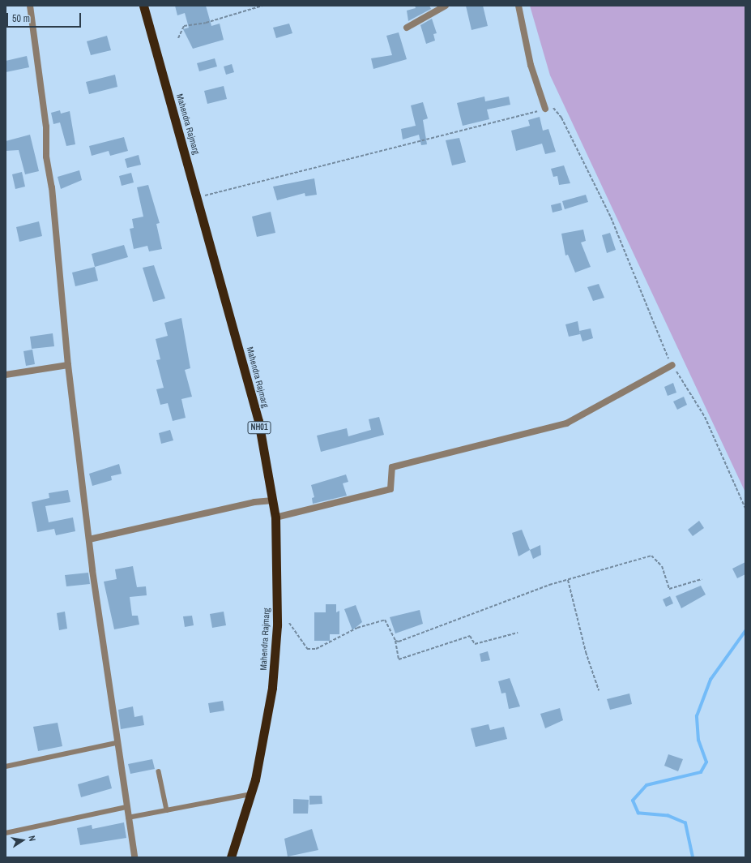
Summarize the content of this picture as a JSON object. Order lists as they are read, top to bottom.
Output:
{
  "streets": {
    "highway": ["Mahendra Rajmarg", "NH01"]
  },
  "scale_bar": "50 m",
  "north": "right"
}
